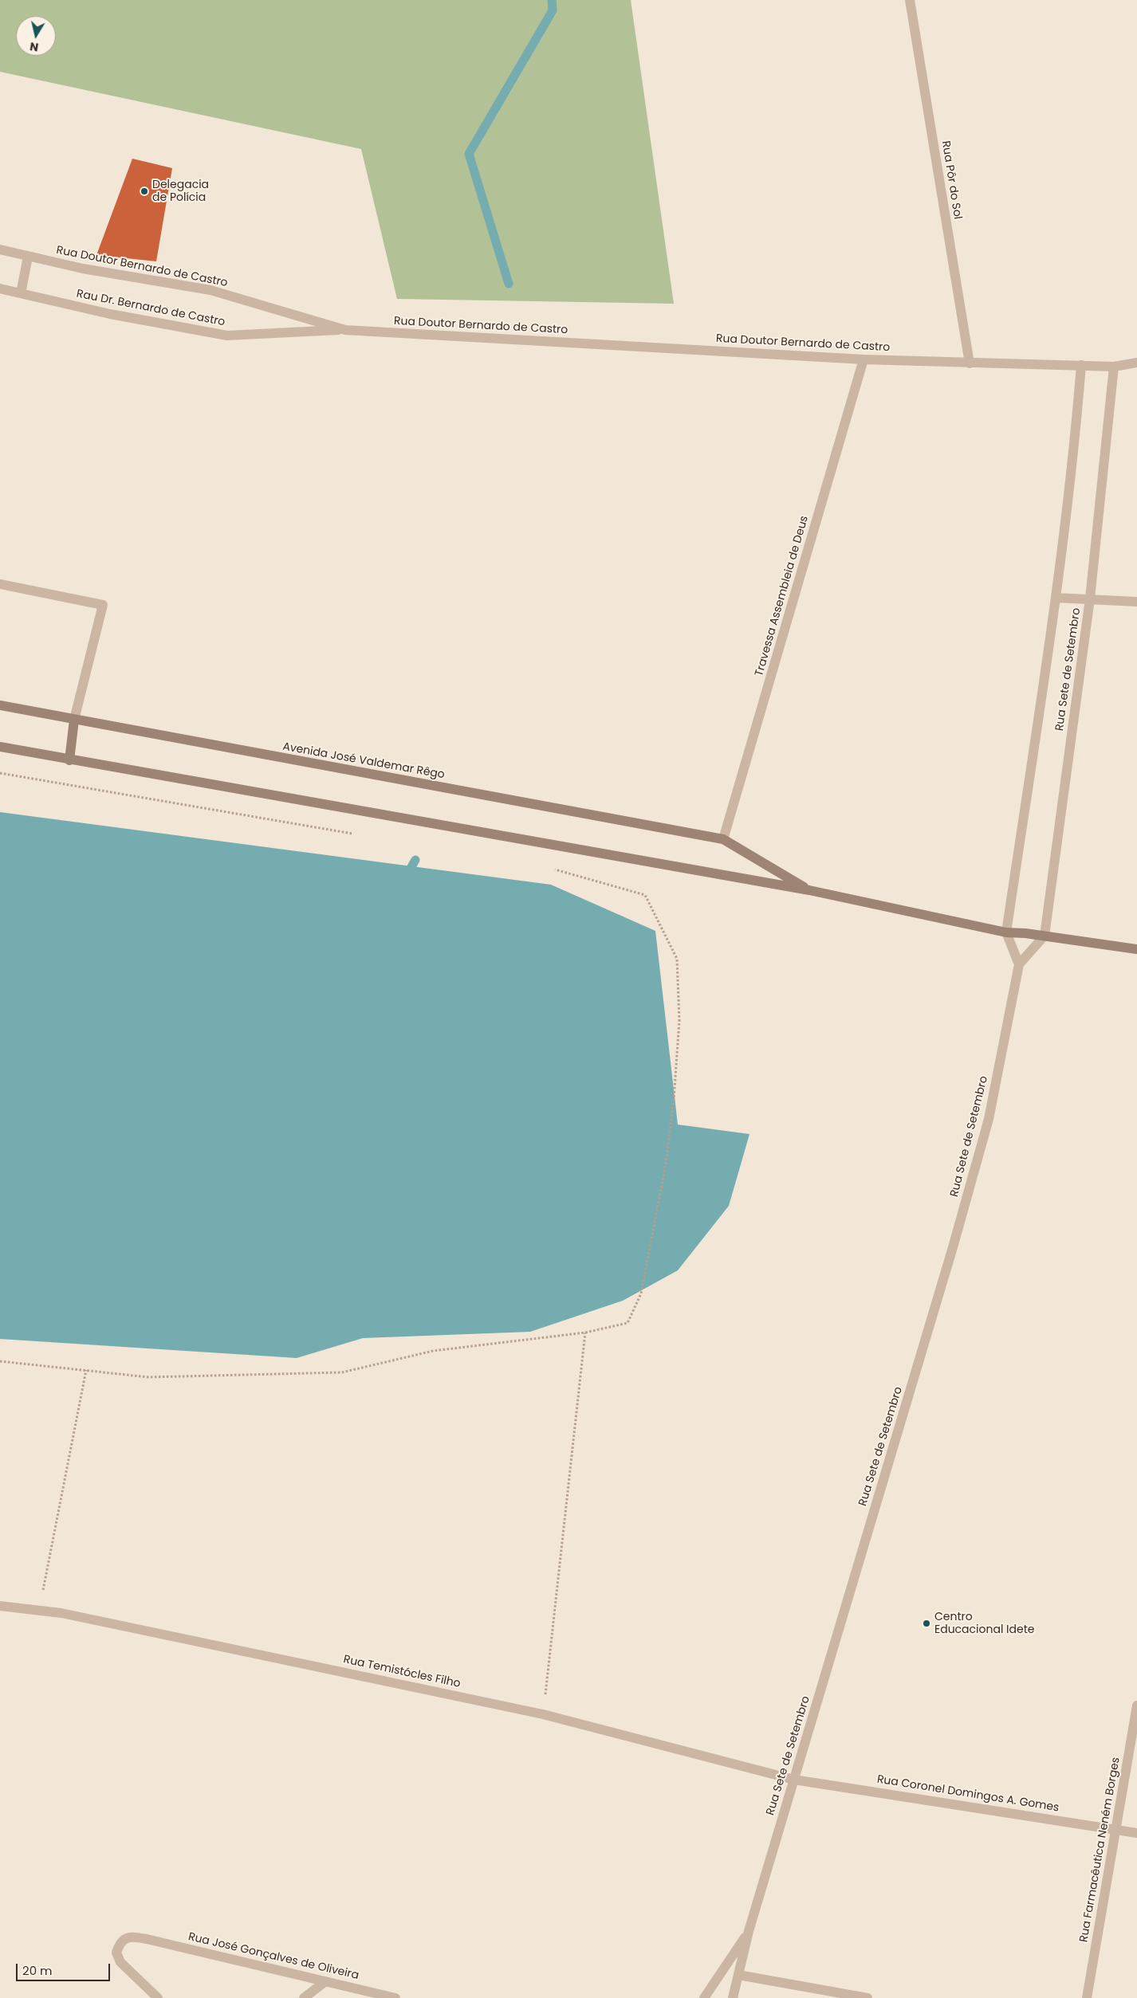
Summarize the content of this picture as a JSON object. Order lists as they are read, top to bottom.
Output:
{
  "streets": {
    "street": [
      "Rua Pôr do Sol",
      "Rua Doutor Bernardo de Castro",
      "Rau Dr. Bernardo de Castro",
      "Travessa Assembleia de Deus",
      "Rua Sete de Setembro",
      "Avenida José Valdemar Rêgo",
      "Rua Temistócles Filho",
      "Rua Coronel Domingos A. Gomes",
      "Rua Farmacêutica Neném Borges",
      "Rua José Gonçalves de Oliveira"
    ]
  },
  "crossings": [
    ["Rua Pôr do Sol", "Rua Doutor Bernardo de Castro"],
    ["Rua Doutor Bernardo de Castro", "Rau Dr. Bernardo de Castro"],
    ["Rua Doutor Bernardo de Castro", "Travessa Assembleia de Deus"],
    ["Rua Doutor Bernardo de Castro", "Rua Sete de Setembro"],
    ["Travessa Assembleia de Deus", "Avenida José Valdemar Rêgo"],
    ["Rua Sete de Setembro", "Rua Temistócles Filho"],
    ["Rua Sete de Setembro", "Rua Coronel Domingos A. Gomes"],
    ["Rua Temistócles Filho", "Rua Coronel Domingos A. Gomes"],
    ["Rua Coronel Domingos A. Gomes", "Rua Farmacêutica Neném Borges"]
  ],
  "places": ["Delegacia de Polícia", "Centro Educacional Idete"],
  "scale_bar": "20 m",
  "north": "bottom"
}
